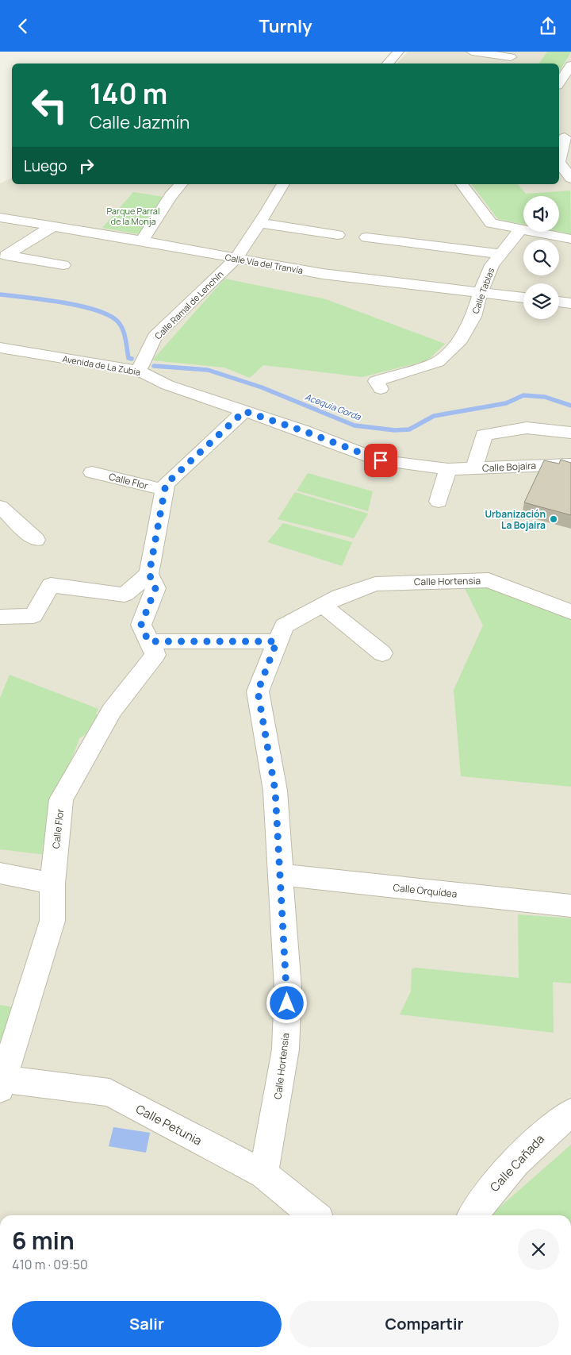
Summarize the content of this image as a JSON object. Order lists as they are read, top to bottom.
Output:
{
  "streets": {
    "street": [
      "Calle Vía del Tranvía",
      "Calle Tablas",
      "Calle Ramal de Lenchín",
      "Avenida de La Zubia",
      "Calle Bojaira",
      "Calle Flor",
      "Calle Hortensia",
      "Calle Orquídea",
      "Calle Petunia",
      "Calle Cañada"
    ]
  },
  "crossings": [
    ["Calle Vía del Tranvía", "Calle Tablas"],
    ["Calle Vía del Tranvía", "Calle Ramal de Lenchín"],
    ["Calle Ramal de Lenchín", "Avenida de La Zubia"],
    ["Avenida de La Zubia", "Calle Bojaira"],
    ["Avenida de La Zubia", "Calle Flor"],
    ["Calle Bojaira", "Calle Flor"],
    ["Calle Flor", "Calle Petunia"],
    ["Calle Hortensia", "Calle Orquídea"],
    ["Calle Hortensia", "Calle Petunia"]
  ],
  "water": ["Acequia Gorda"],
  "parks": ["Parque Parral de la Monja"],
  "places": ["Urbanización La Bojaira"],
  "page": {
    "header": "Turnly",
    "turn": ["140 m", "Calle Jazmín"],
    "then": "Luego",
    "heading": ["6 min", "410 m · 09:50"],
    "buttons": ["Salir", "Compartir"]
  }
}
